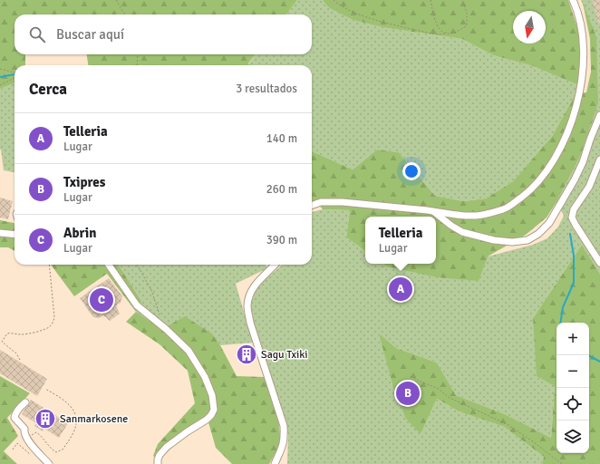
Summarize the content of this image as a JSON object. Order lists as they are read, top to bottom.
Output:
{
  "places": {
    "building": ["Sagu Txiki", "Sanmarkosene"]
  },
  "north": "bottom",
  "page": {
    "search": "Buscar aquí",
    "heading": ["Cerca", "3 resultados"],
    "list": [
      {
        "mark": "A",
        "name": "Telleria",
        "note": "Lugar",
        "value": "140 m"
      },
      {
        "mark": "B",
        "name": "Txipres",
        "note": "Lugar",
        "value": "260 m"
      },
      {
        "mark": "C",
        "name": "Abrin",
        "note": "Lugar",
        "value": "390 m"
      }
    ],
    "popup": ["Telleria", "Lugar"],
    "pins": ["A", "C", "B"],
    "map_buttons": ["+", "−"]
  }
}
